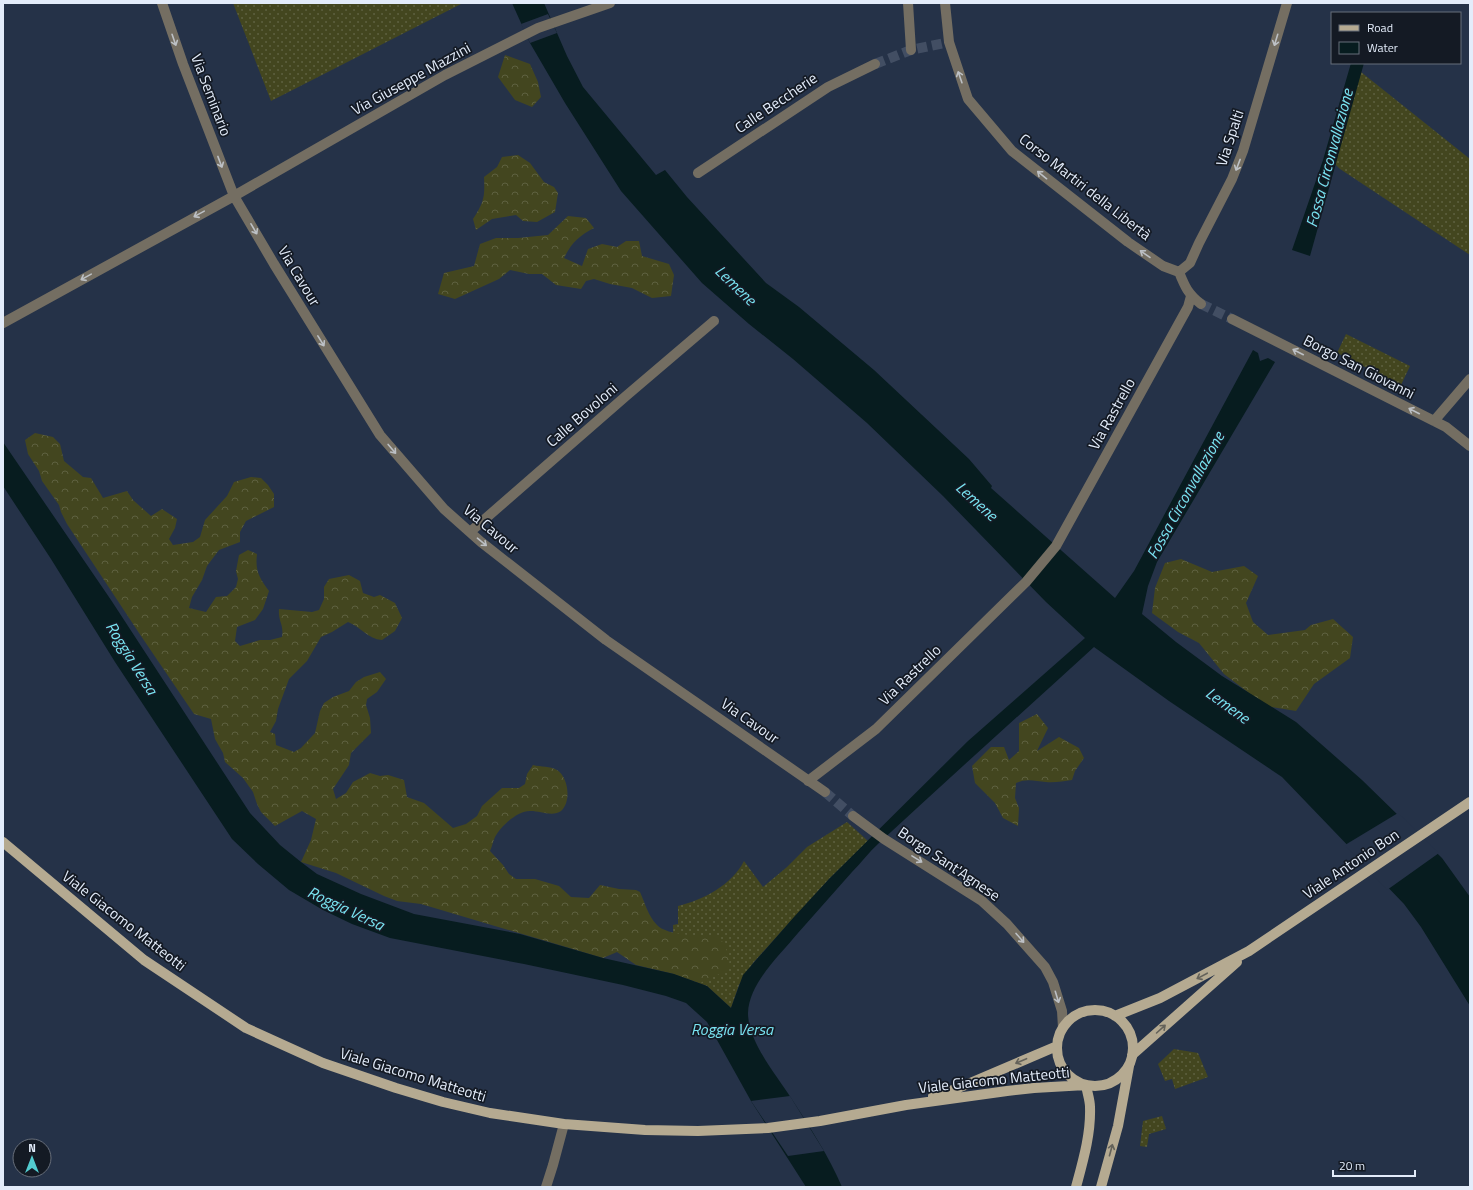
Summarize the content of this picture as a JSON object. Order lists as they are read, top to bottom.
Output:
{
  "streets": {
    "main road": ["Viale Antonio Bon", "Viale Giacomo Matteotti"],
    "street": [
      "Via Giuseppe Mazzini",
      "Via Seminario",
      "Calle Beccherie",
      "Via Spalti",
      "Corso Martiri della Libertà",
      "Via Cavour",
      "Borgo San Giovanni",
      "Via Rastrello",
      "Calle Bovoloni",
      "Borgo Sant'Agnese"
    ]
  },
  "crossings": [
    ["Via Giuseppe Mazzini", "Via Seminario"],
    ["Via Giuseppe Mazzini", "Via Cavour"],
    ["Via Seminario", "Via Cavour"],
    ["Via Spalti", "Corso Martiri della Libertà"],
    ["Via Cavour", "Via Rastrello"],
    ["Via Cavour", "Calle Bovoloni"],
    ["Borgo Sant'Agnese", "Viale Antonio Bon"],
    ["Borgo Sant'Agnese", "Viale Giacomo Matteotti"],
    ["Viale Antonio Bon", "Viale Giacomo Matteotti"]
  ],
  "one_way": [
    "Via Giuseppe Mazzini",
    "Via Seminario",
    "Via Spalti",
    "Corso Martiri della Libertà",
    "Via Cavour",
    "Borgo San Giovanni",
    "Borgo Sant'Agnese"
  ],
  "water": ["Fossa Circonvallazione", "Lemene", "Roggia Versa"],
  "legend": ["Road", "Water"],
  "scale_bar": "20 m",
  "north": "top"
}
